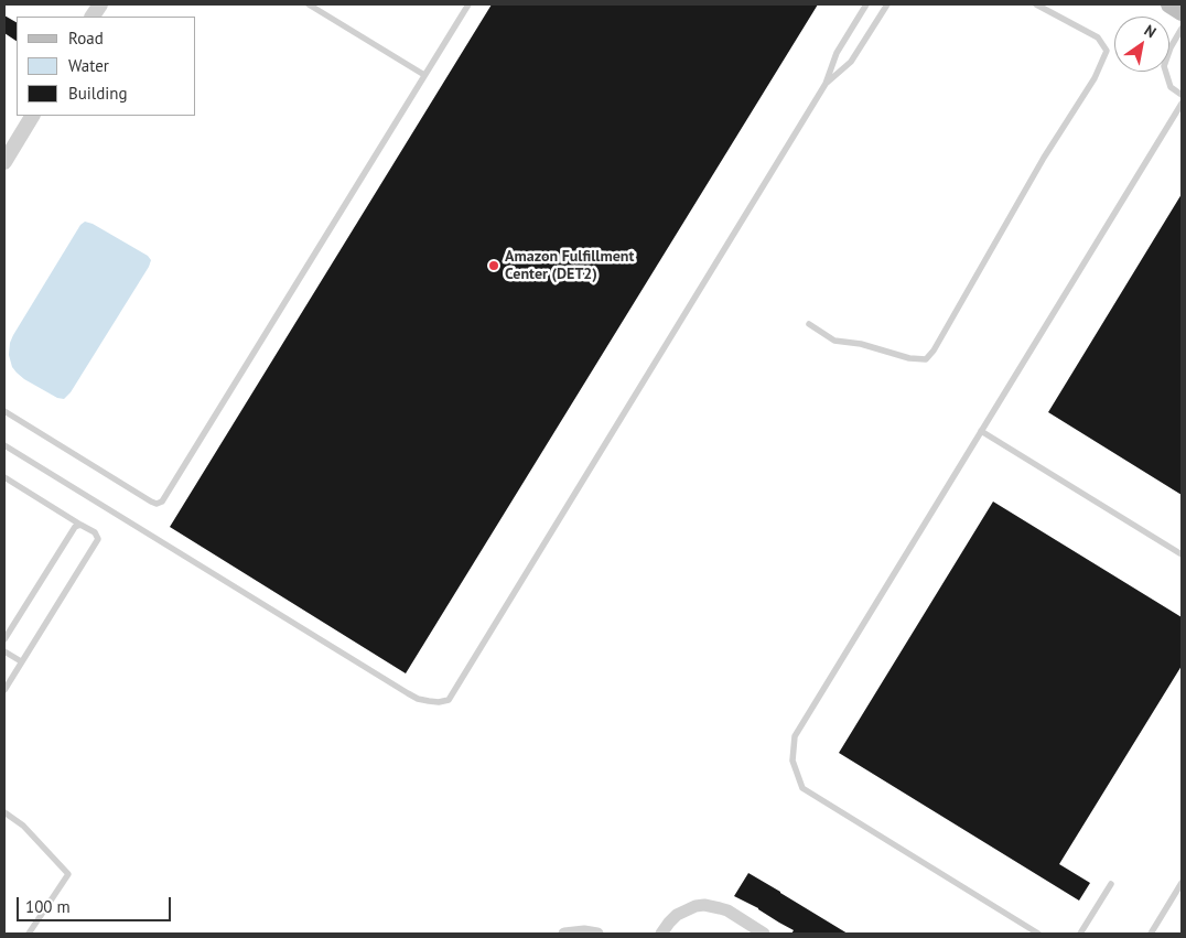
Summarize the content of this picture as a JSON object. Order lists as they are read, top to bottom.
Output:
{
  "places": ["Amazon Fulfillment Center (DET2)"],
  "legend": ["Road", "Water", "Building"],
  "scale_bar": "100 m",
  "north": "top right"
}
